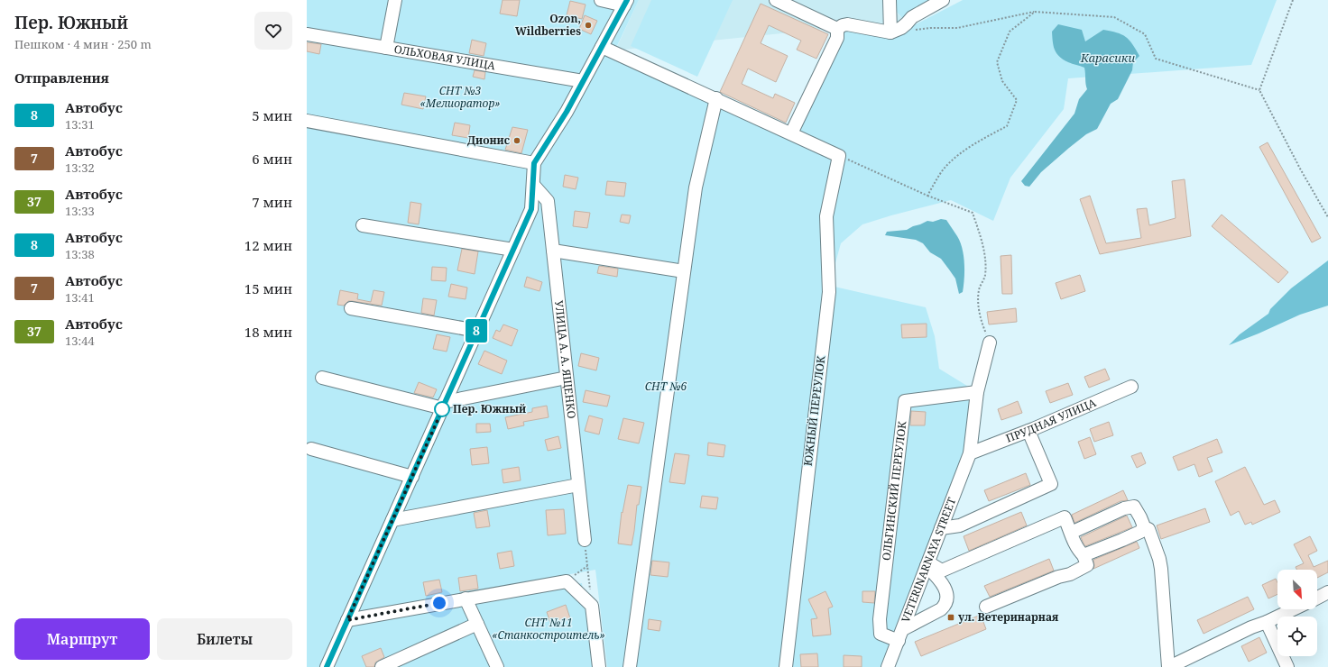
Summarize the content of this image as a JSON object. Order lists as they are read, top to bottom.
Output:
{
  "streets": {
    "street": [
      "ОЛЬХОВАЯ УЛИЦА",
      "УЛИЦА А. А. ЯЩЕНКО",
      "ЮЖНЫЙ ПЕРЕУЛОК",
      "ПРУДНАЯ УЛИЦА",
      "ОЛЬГИНСКИЙ ПЕРЕУЛОК",
      "VETERINARNAYA STREET"
    ]
  },
  "crossings": [
    ["ПРУДНАЯ УЛИЦА", "VETERINARNAYA STREET"],
    ["ОЛЬГИНСКИЙ ПЕРЕУЛОК", "VETERINARNAYA STREET"]
  ],
  "water": ["Карасики"],
  "parks": ["СНТ №3 «Мелиоратор»", "СНТ №6", "СНТ №11 «Станкостроитель»"],
  "places": {
    "other": ["Ozon, Wildberries", "Дионис", "Пер. Южный"],
    "transit": ["ул. Ветеринарная"]
  },
  "lines": ["bus line 8"],
  "north": "bottom right",
  "page": {
    "heading": [
      ["Пер. Южный", "Пешком · 4 мин · 250 m"],
      "Отправления"
    ],
    "on_map": "8",
    "list": [
      {
        "mark": "8",
        "name": "Автобус",
        "note": "13:31",
        "value": "5 мин"
      },
      {
        "mark": "7",
        "name": "Автобус",
        "note": "13:32",
        "value": "6 мин"
      },
      {
        "mark": "37",
        "name": "Автобус",
        "note": "13:33",
        "value": "7 мин"
      },
      {
        "mark": "8",
        "name": "Автобус",
        "note": "13:38",
        "value": "12 мин"
      },
      {
        "mark": "7",
        "name": "Автобус",
        "note": "13:41",
        "value": "15 мин"
      },
      {
        "mark": "37",
        "name": "Автобус",
        "note": "13:44",
        "value": "18 мин"
      }
    ],
    "buttons": ["Маршрут", "Билеты"]
  }
}
